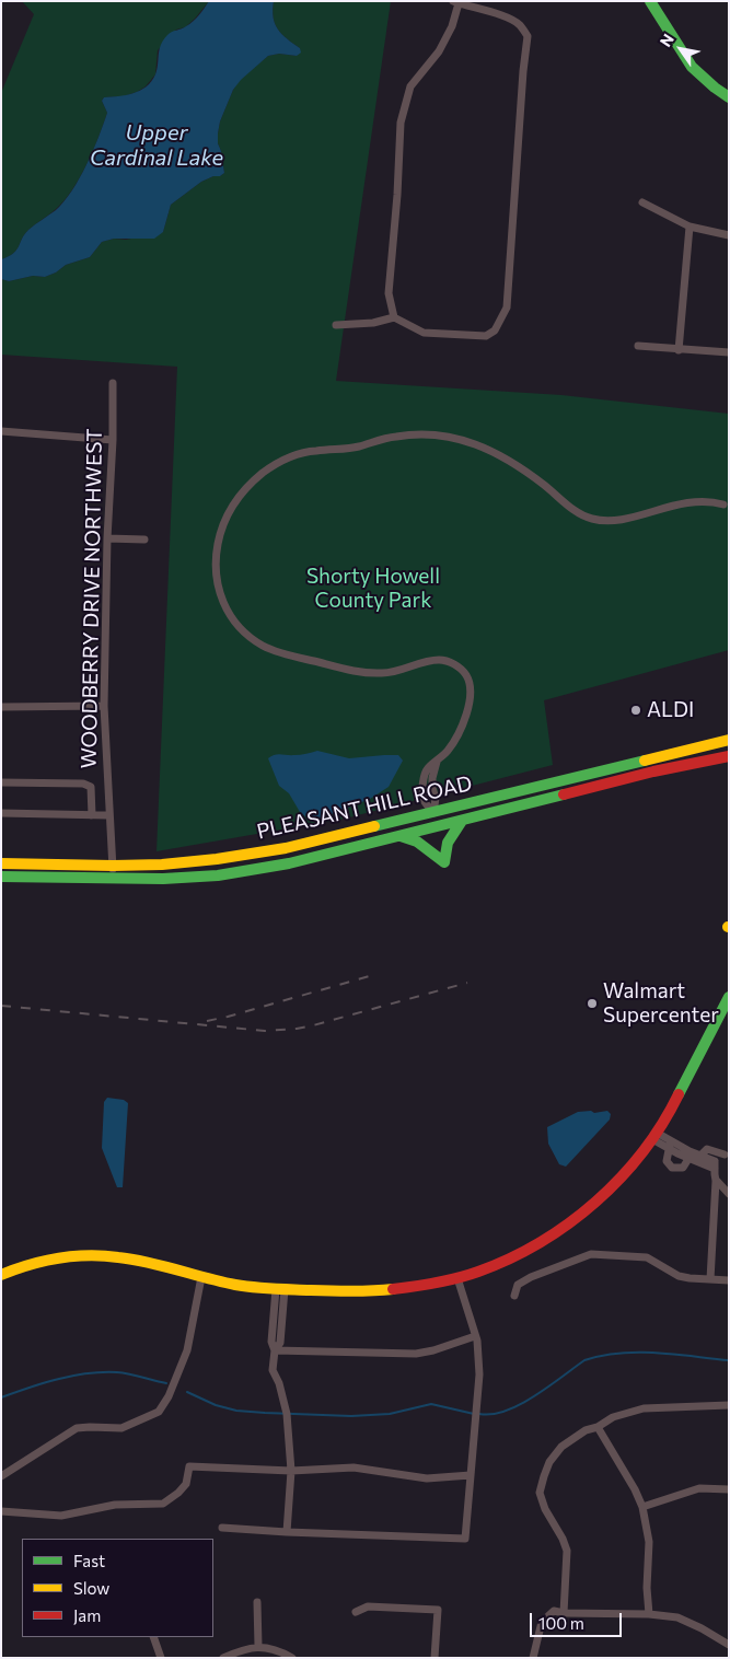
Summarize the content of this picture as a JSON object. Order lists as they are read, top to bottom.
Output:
{
  "streets": {
    "main road": ["PLEASANT HILL ROAD"],
    "street": ["WOODBERRY DRIVE NORTHWEST"]
  },
  "crossings": [
    ["WOODBERRY DRIVE NORTHWEST", "PLEASANT HILL ROAD"]
  ],
  "water": ["Upper Cardinal Lake"],
  "parks": ["Shorty Howell County Park"],
  "places": ["ALDI", "Walmart Supercenter"],
  "legend": ["Fast", "Slow", "Jam"],
  "scale_bar": "100 m",
  "north": "top left"
}
